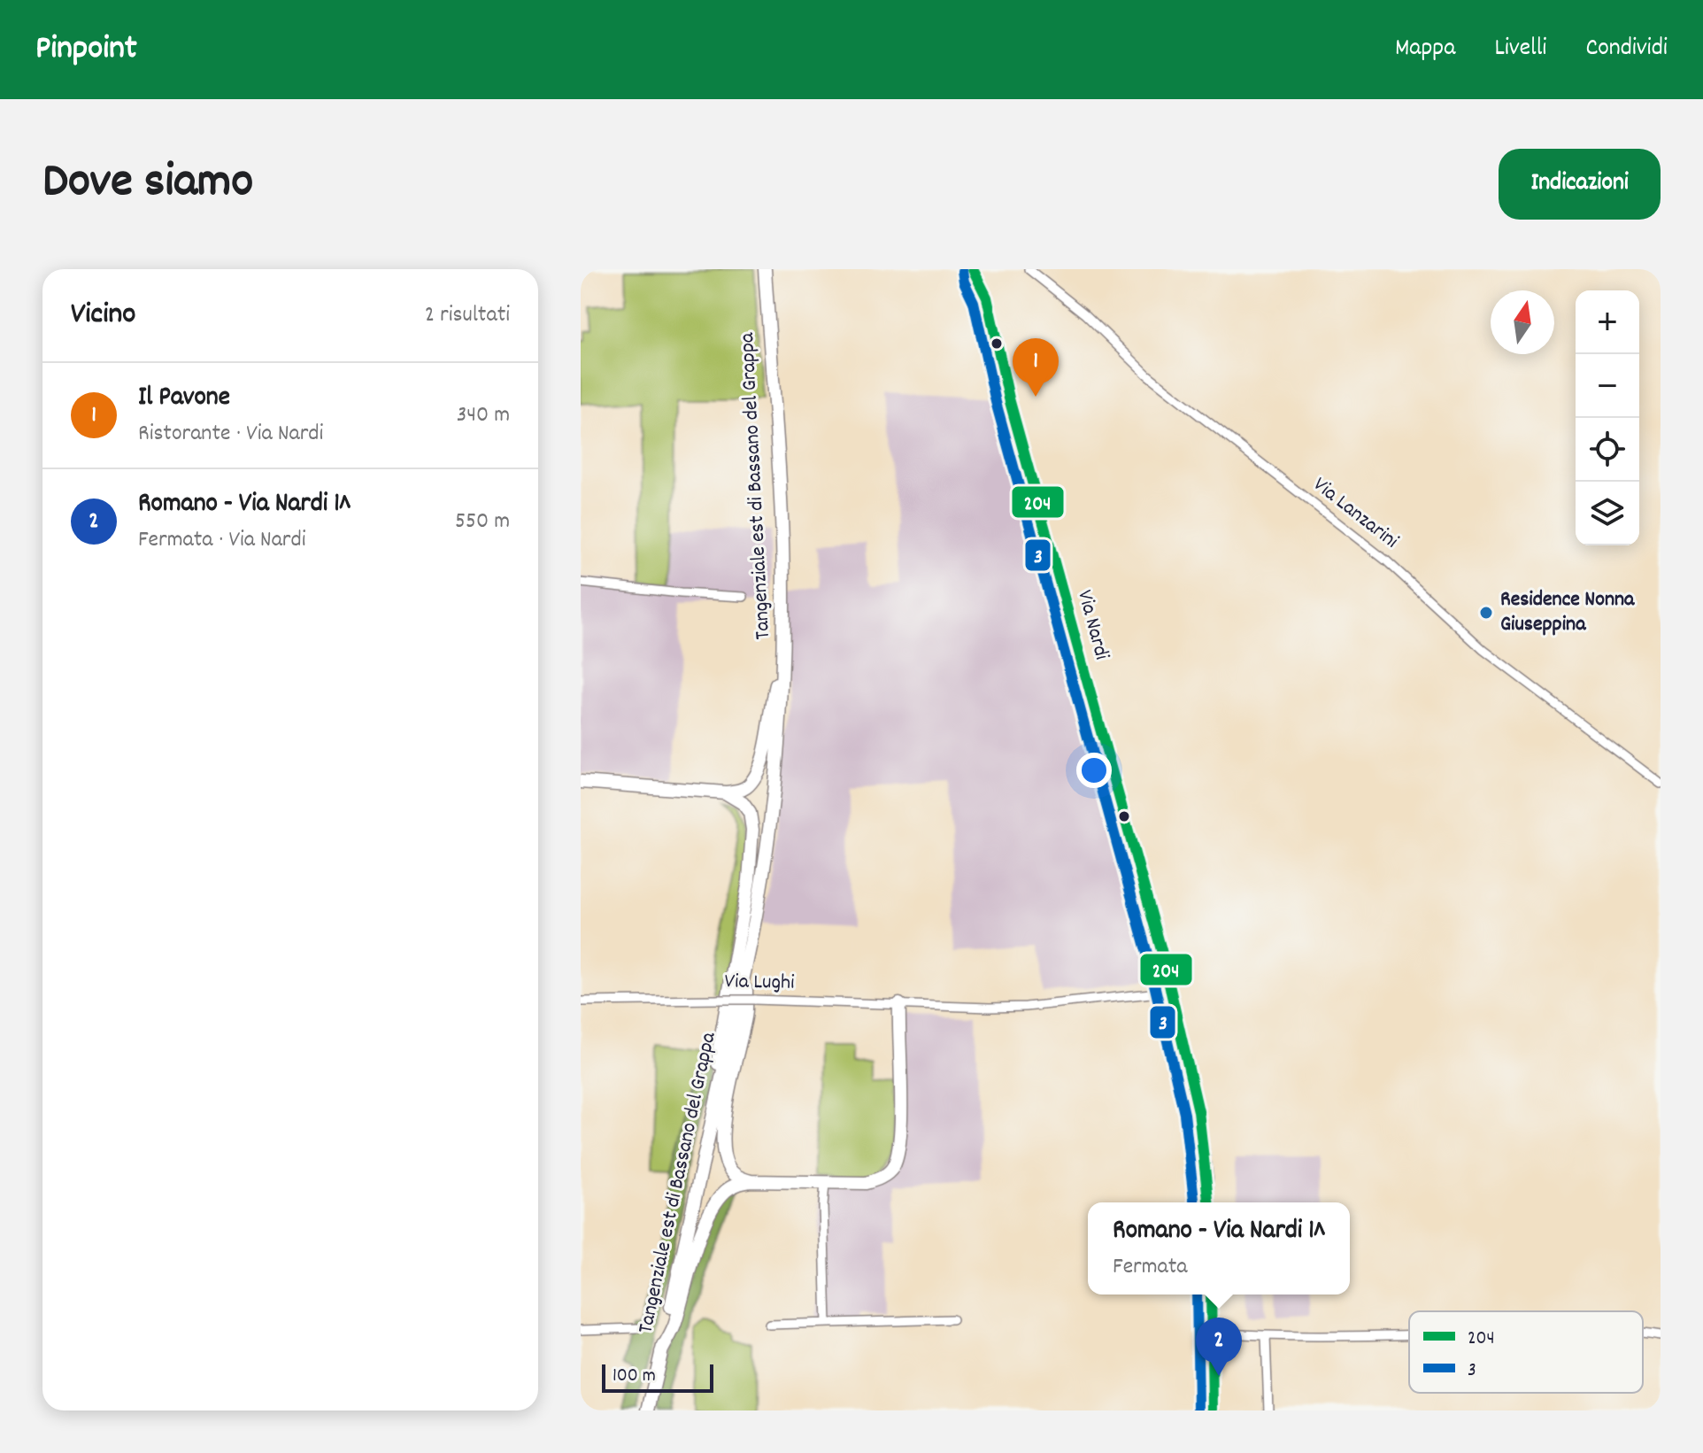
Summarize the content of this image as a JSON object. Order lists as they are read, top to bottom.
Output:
{
  "streets": {
    "highway": ["Tangenziale est di Bassano del Grappa"],
    "main road": ["Via Nardi"],
    "street": ["Via Lanzarini", "Via Lughi"]
  },
  "crossings": [
    ["Via Nardi", "Via Lughi"]
  ],
  "places": ["Residence Nonna Giuseppina"],
  "lines": ["transit line 204", "transit line 3"],
  "legend": ["204", "3"],
  "scale_bar": "100 m",
  "north": "top",
  "page": {
    "header": "Pinpoint",
    "nav": ["Mappa", "Livelli", "Condividi"],
    "title": "Dove siamo",
    "buttons": "Indicazioni",
    "heading": ["Vicino", "2 risultati"],
    "map_buttons": ["+", "−"],
    "pins": ["1", "2"],
    "list": [
      {
        "mark": "1",
        "name": "Il Pavone",
        "note": "Ristorante · Via Nardi",
        "value": "340 m"
      },
      {
        "mark": "2",
        "name": "Romano - Via Nardi 1^",
        "note": "Fermata · Via Nardi",
        "value": "550 m"
      }
    ],
    "popup": ["Romano - Via Nardi 1^", "Fermata"],
    "scale": "100 m"
  }
}
